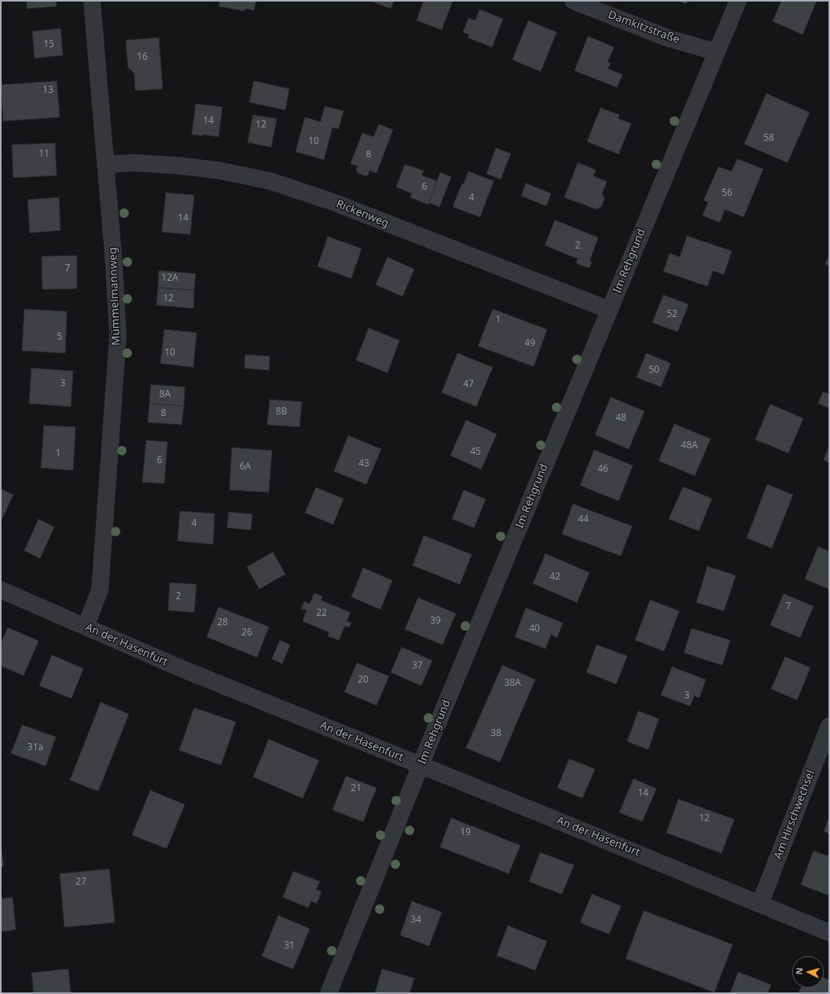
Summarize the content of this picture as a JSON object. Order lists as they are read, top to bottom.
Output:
{
  "streets": {
    "street": [
      "Damkitzstraße",
      "Rickenweg",
      "Im Rehgrund",
      "Mümmelmannweg",
      "An der Hasenfurt",
      "Am Hirschwechsel"
    ]
  },
  "crossings": [
    ["Damkitzstraße", "Im Rehgrund"],
    ["Rickenweg", "Im Rehgrund"],
    ["Rickenweg", "Mümmelmannweg"],
    ["Im Rehgrund", "An der Hasenfurt"],
    ["Mümmelmannweg", "An der Hasenfurt"],
    ["An der Hasenfurt", "Am Hirschwechsel"]
  ],
  "house_numbers": [
    "15",
    "16",
    "13",
    "14",
    "12",
    "58",
    "10",
    "11",
    "8",
    "6",
    "56",
    "4",
    "14",
    "2",
    "7",
    "12A",
    "12",
    "52",
    "1",
    "5",
    "49",
    "10",
    "50",
    "3",
    "47",
    "8A",
    "8B",
    "8",
    "48",
    "48A",
    "45",
    "1",
    "6",
    "43",
    "6A",
    "46",
    "44",
    "4",
    "42",
    "2",
    "7",
    "22",
    "39",
    "28",
    "40",
    "26",
    "37",
    "20",
    "38A",
    "3",
    "38",
    "31a",
    "21",
    "14",
    "12",
    "19",
    "27",
    "34",
    "31"
  ],
  "north": "left"
}
